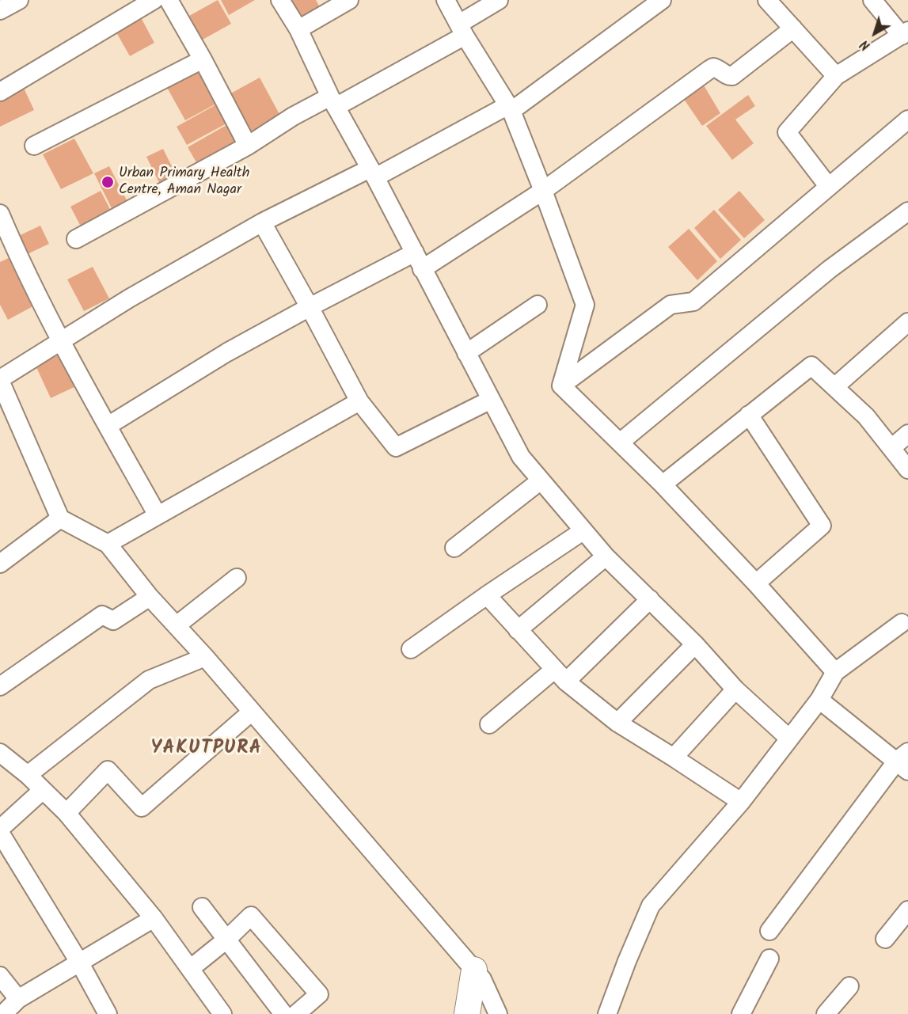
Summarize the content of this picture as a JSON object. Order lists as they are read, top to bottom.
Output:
{
  "districts": ["YAKUTPURA"],
  "places": ["Urban Primary Health Centre, Aman Nagar"],
  "north": "bottom left"
}
